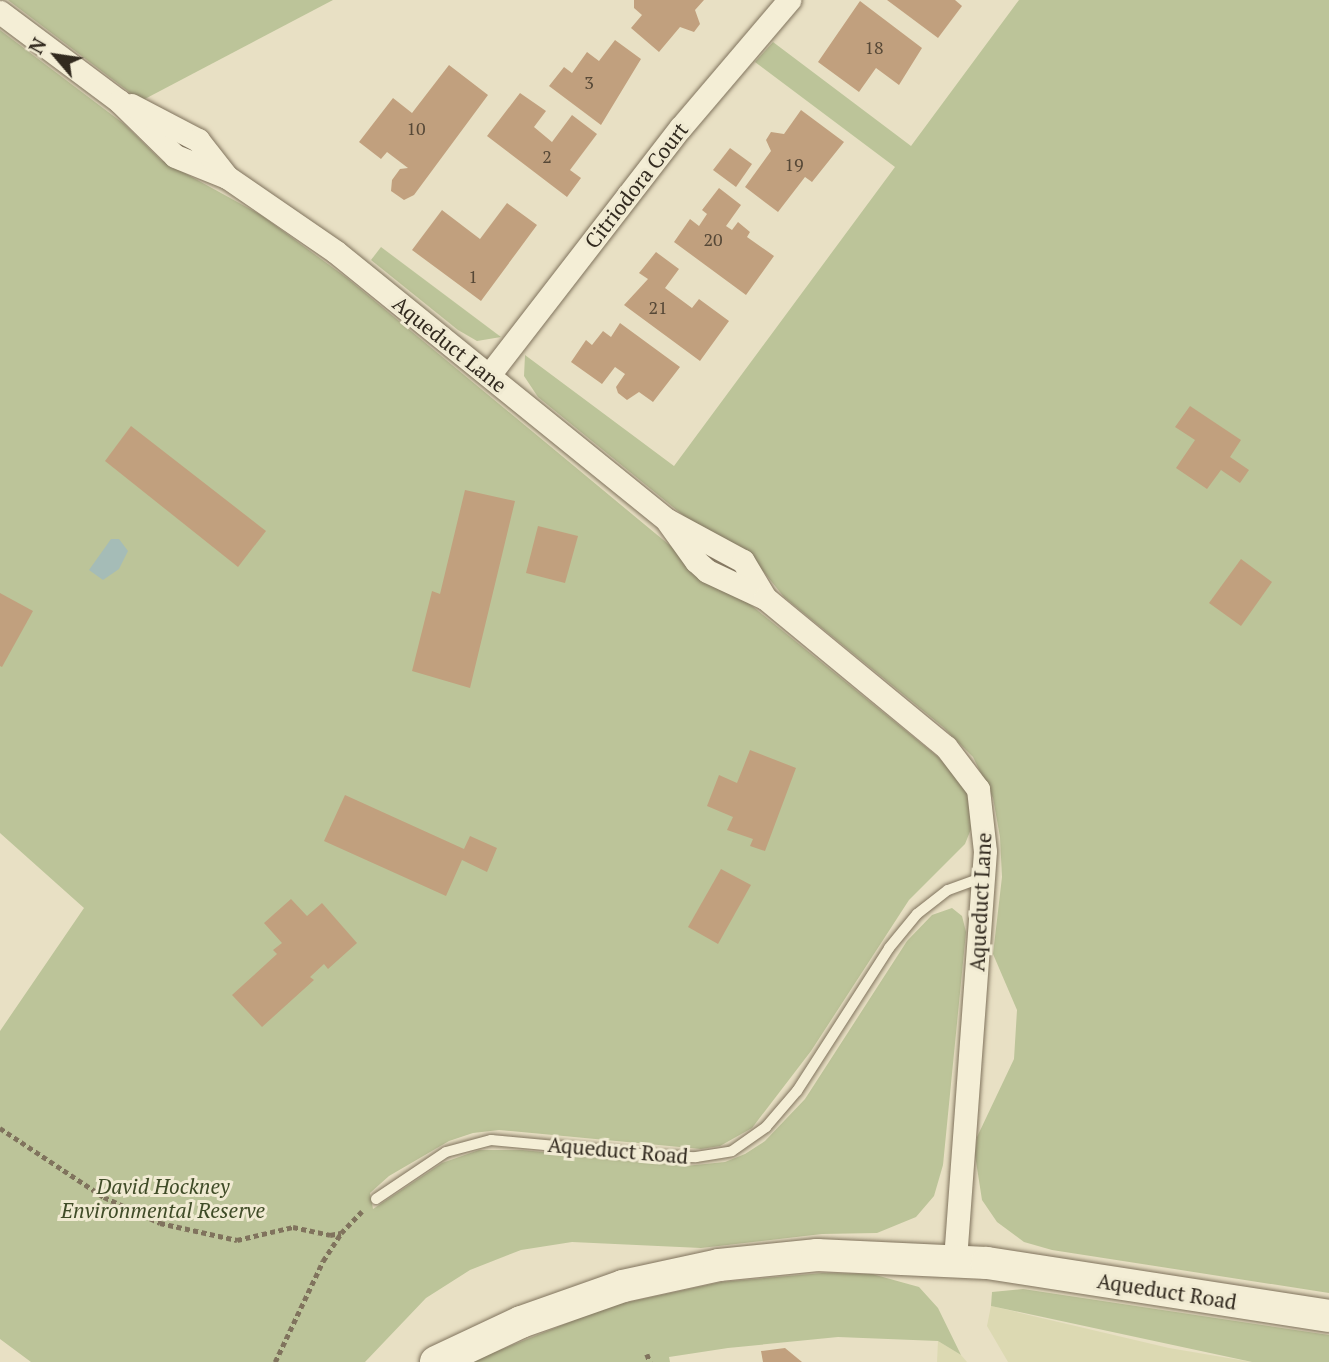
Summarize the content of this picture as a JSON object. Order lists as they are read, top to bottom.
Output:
{
  "streets": {
    "main road": ["Aqueduct Road"],
    "street": ["Citriodora Court", "Aqueduct Lane"]
  },
  "crossings": [
    ["Citriodora Court", "Aqueduct Lane"],
    ["Aqueduct Lane", "Aqueduct Road"]
  ],
  "parks": ["David Hockney Environmental Reserve"],
  "house_numbers": [
    "18",
    "3",
    "10",
    "2",
    "19",
    "20",
    "1",
    "21"
  ],
  "north": "top left"
}
